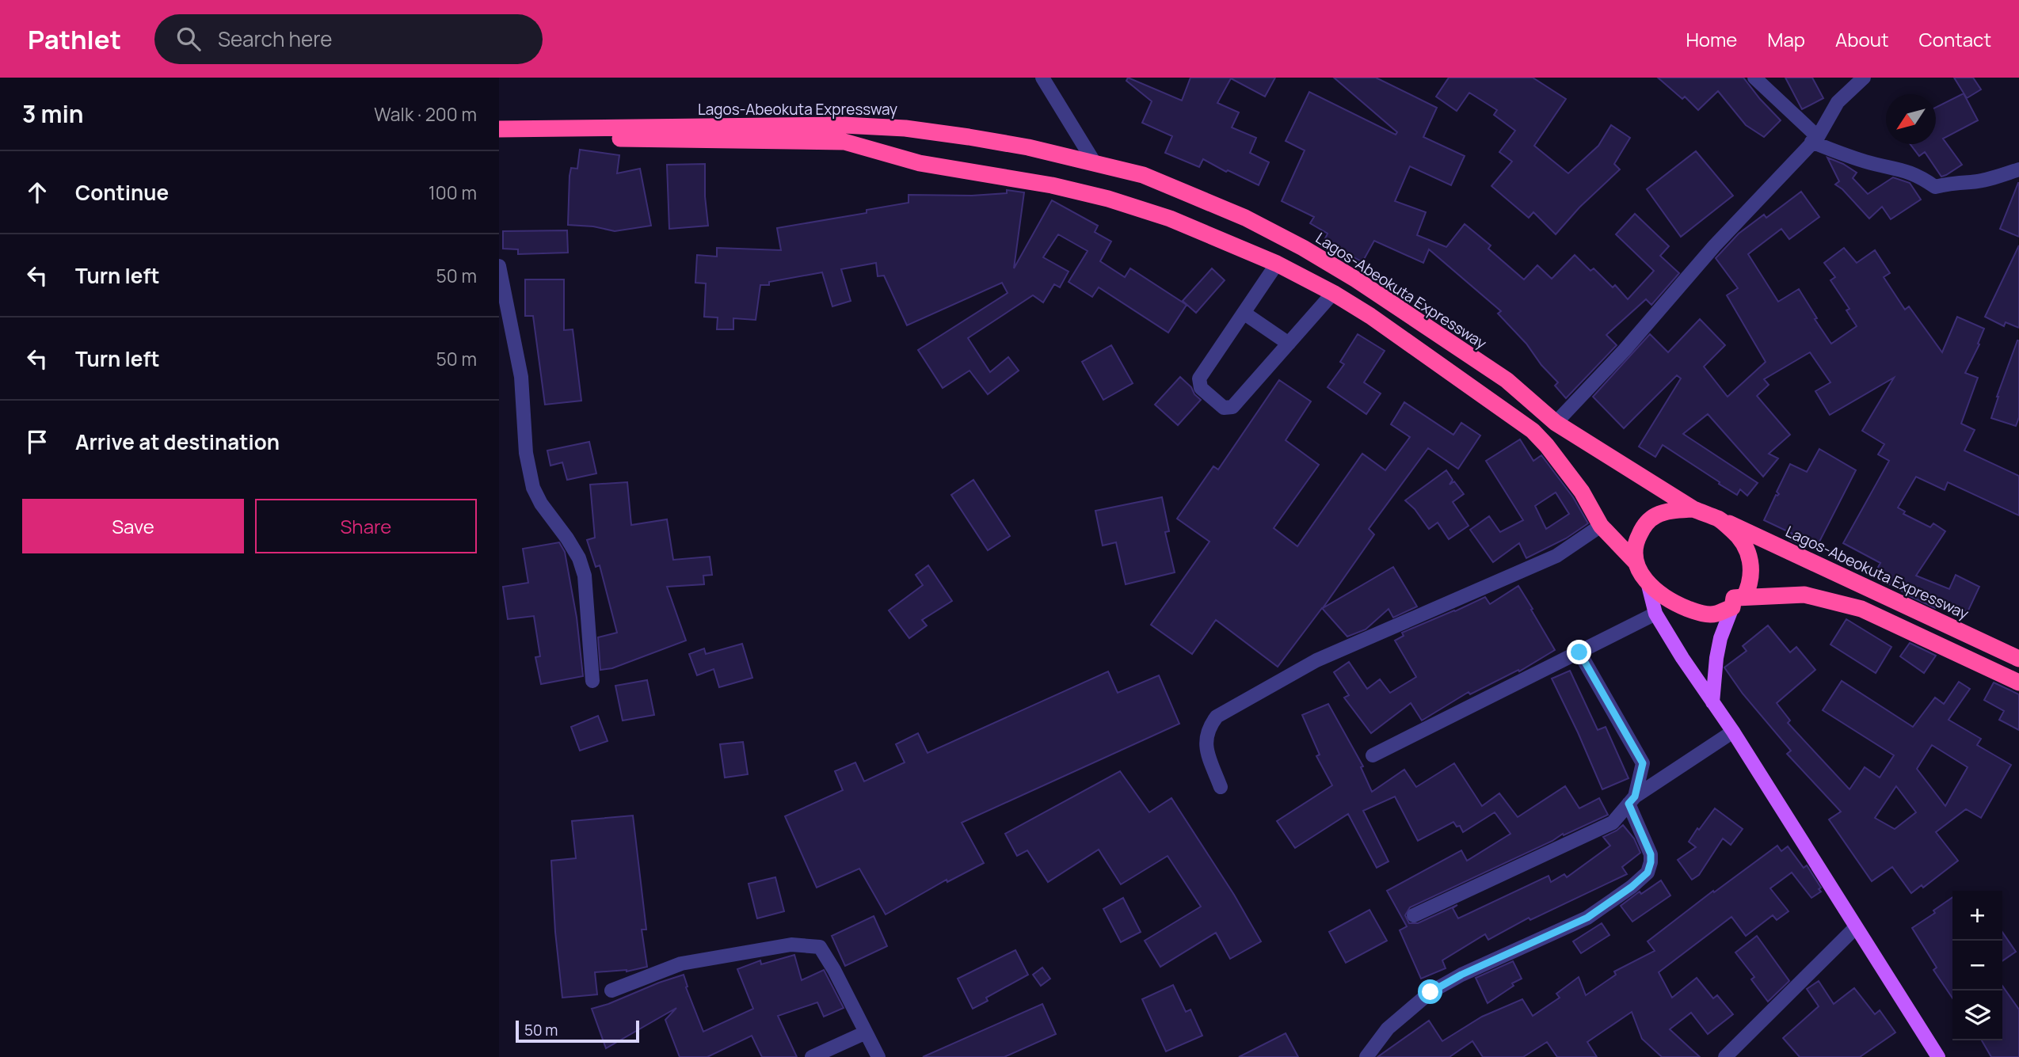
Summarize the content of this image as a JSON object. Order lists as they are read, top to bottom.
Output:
{
  "streets": {
    "highway": ["Lagos-Abeokuta Expressway"]
  },
  "scale_bar": "50 m",
  "north": "bottom left",
  "page": {
    "header": "Pathlet",
    "search": "Search here",
    "nav": [
      "Home",
      "Map",
      "About",
      "Contact"
    ],
    "heading": ["3 min", "Walk · 200 m"],
    "list": [
      ["Continue", "100 m"],
      ["Turn left", "50 m"],
      ["Turn left", "50 m"],
      "Arrive at destination"
    ],
    "buttons": ["Save", "Share"],
    "map_buttons": ["+", "−"],
    "scale": "50 m"
  }
}
